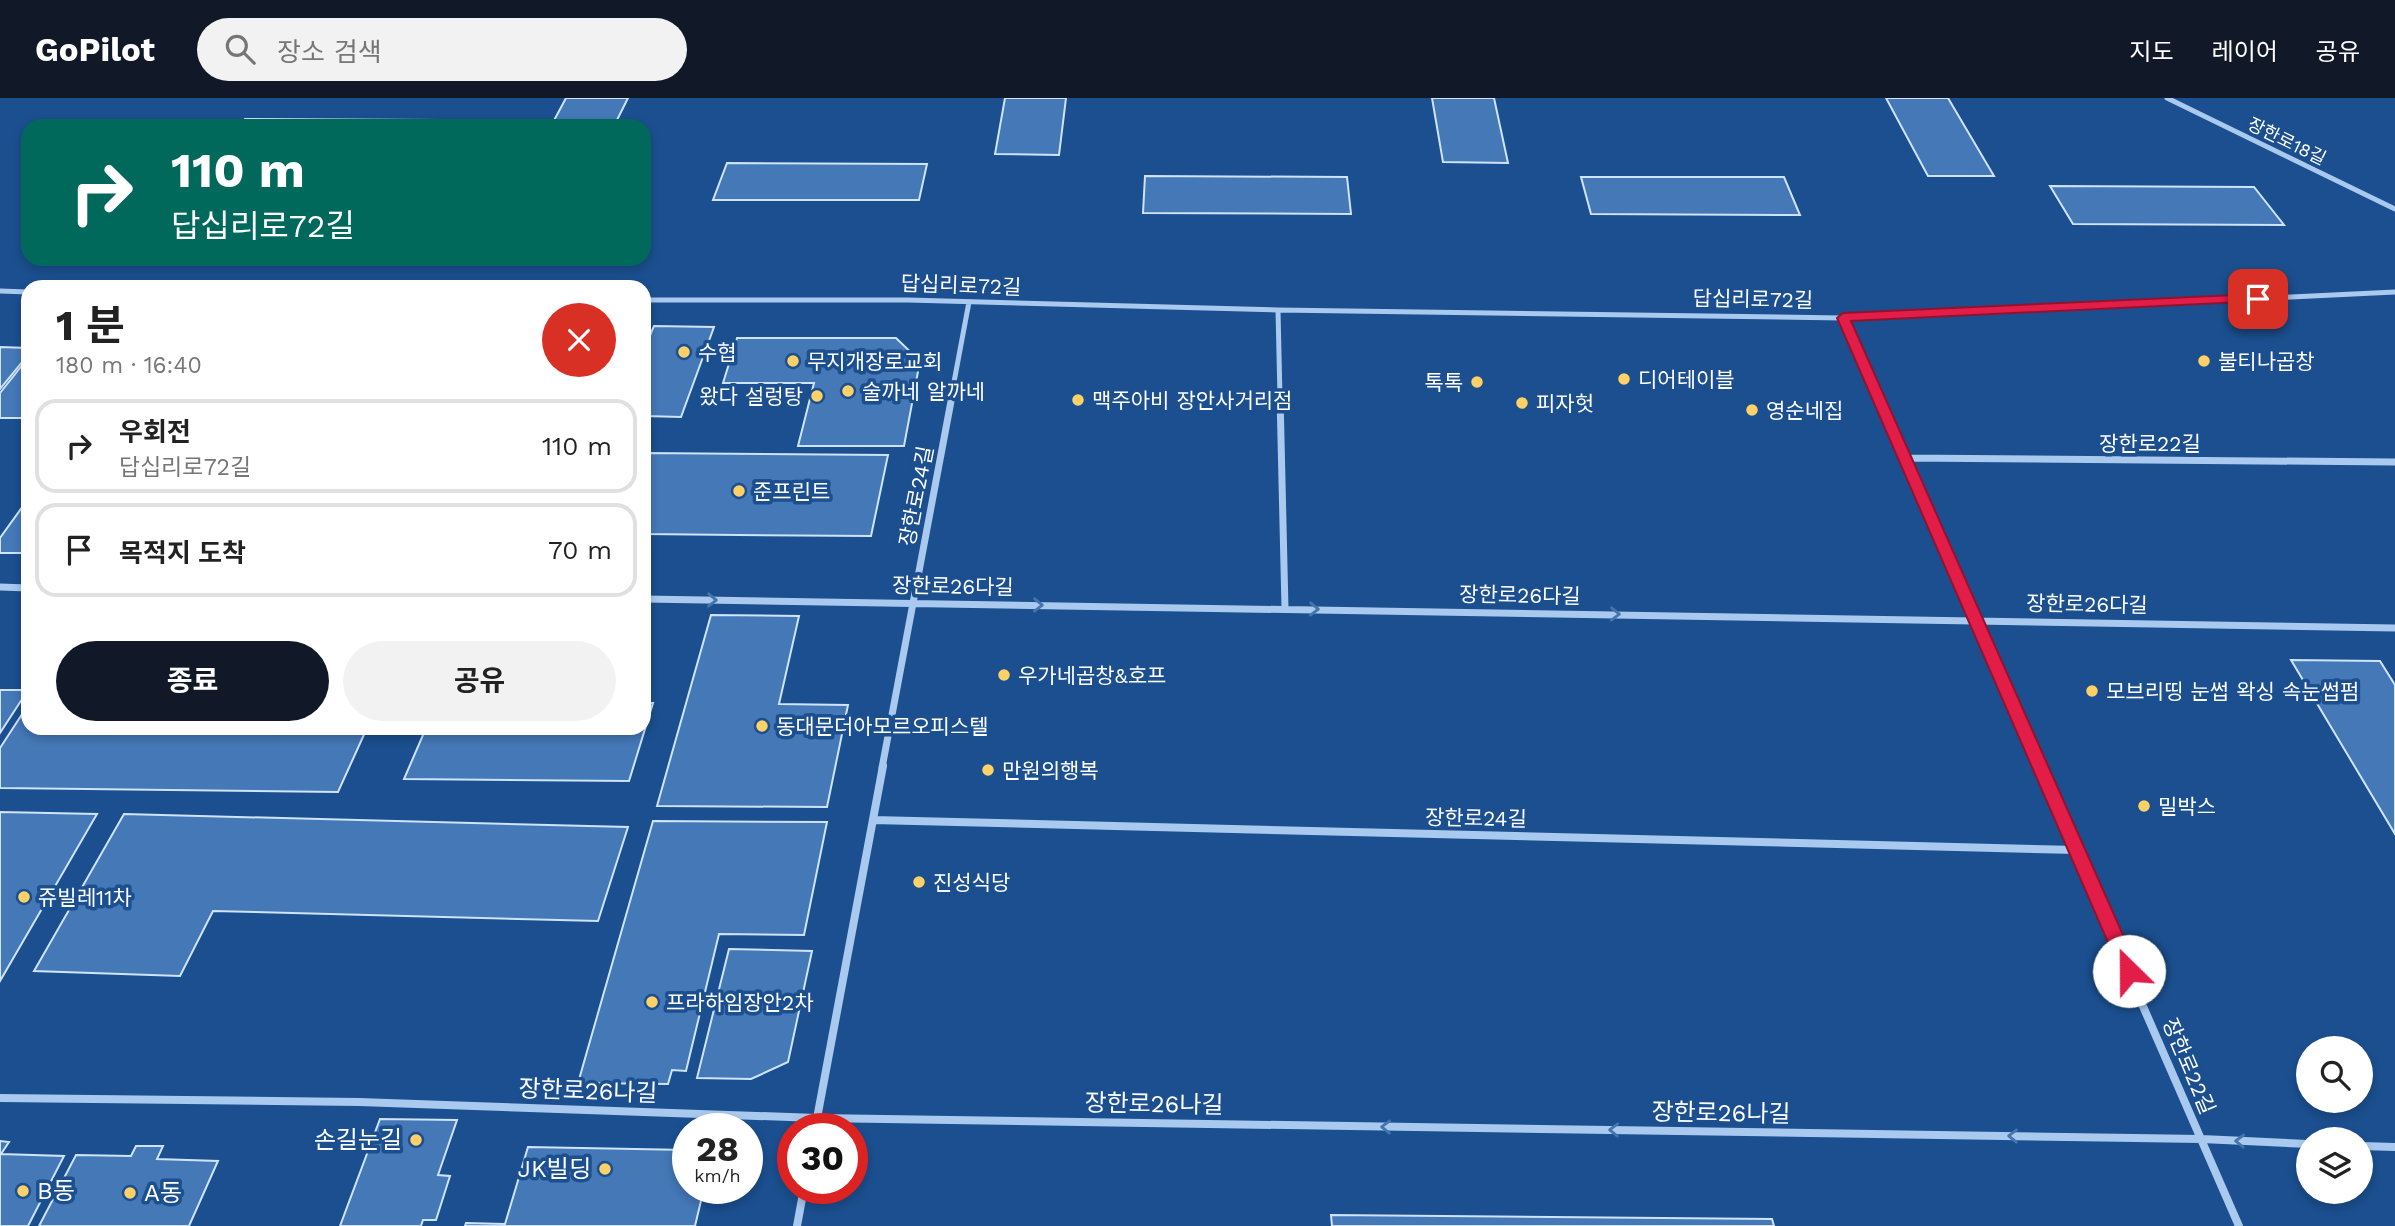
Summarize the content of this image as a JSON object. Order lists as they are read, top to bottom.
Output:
{
  "streets": {
    "street": [
      "장한로18길",
      "답십리로72길",
      "장한로22길",
      "장한로24길",
      "장한로26다길",
      "장한로26나길"
    ]
  },
  "crossings": [
    ["답십리로72길", "장한로22길"],
    ["답십리로72길", "장한로24길"],
    ["장한로22길", "장한로24길"],
    ["장한로22길", "장한로26다길"],
    ["장한로22길", "장한로26나길"],
    ["장한로24길", "장한로26다길"]
  ],
  "one_way": ["장한로26다길", "장한로26나길"],
  "places": [
    "수협",
    "무지개장로교회",
    "불티나곱창",
    "디어테이블",
    "톡톡",
    "술까네 알까네",
    "왔다 설렁탕",
    "맥주아비 장안사거리점",
    "피자헛",
    "영순네집",
    "준프린트",
    "우가네곱창&호프",
    "모브리띵 눈썹 왁싱 속눈썹펌",
    "동대문더아모르오피스텔",
    "만원의행복",
    "밀박스",
    "진성식당",
    "쥬빌레11차",
    "프라하임장안2차",
    "손길눈길",
    "JK빌딩",
    "B동",
    "A동"
  ],
  "page": {
    "header": "GoPilot",
    "search": "장소 검색",
    "nav": ["지도", "레이어", "공유"],
    "turn": ["110 m", "답십리로72길"],
    "heading": ["1 분", "180 m · 16:40"],
    "list": [
      {
        "name": "우회전",
        "note": "답십리로72길",
        "value": "110 m"
      },
      {
        "name": "목적지 도착",
        "value": "70 m"
      }
    ],
    "buttons": ["종료", "공유"],
    "speed": "28 km/h",
    "limit": "30"
  }
}
